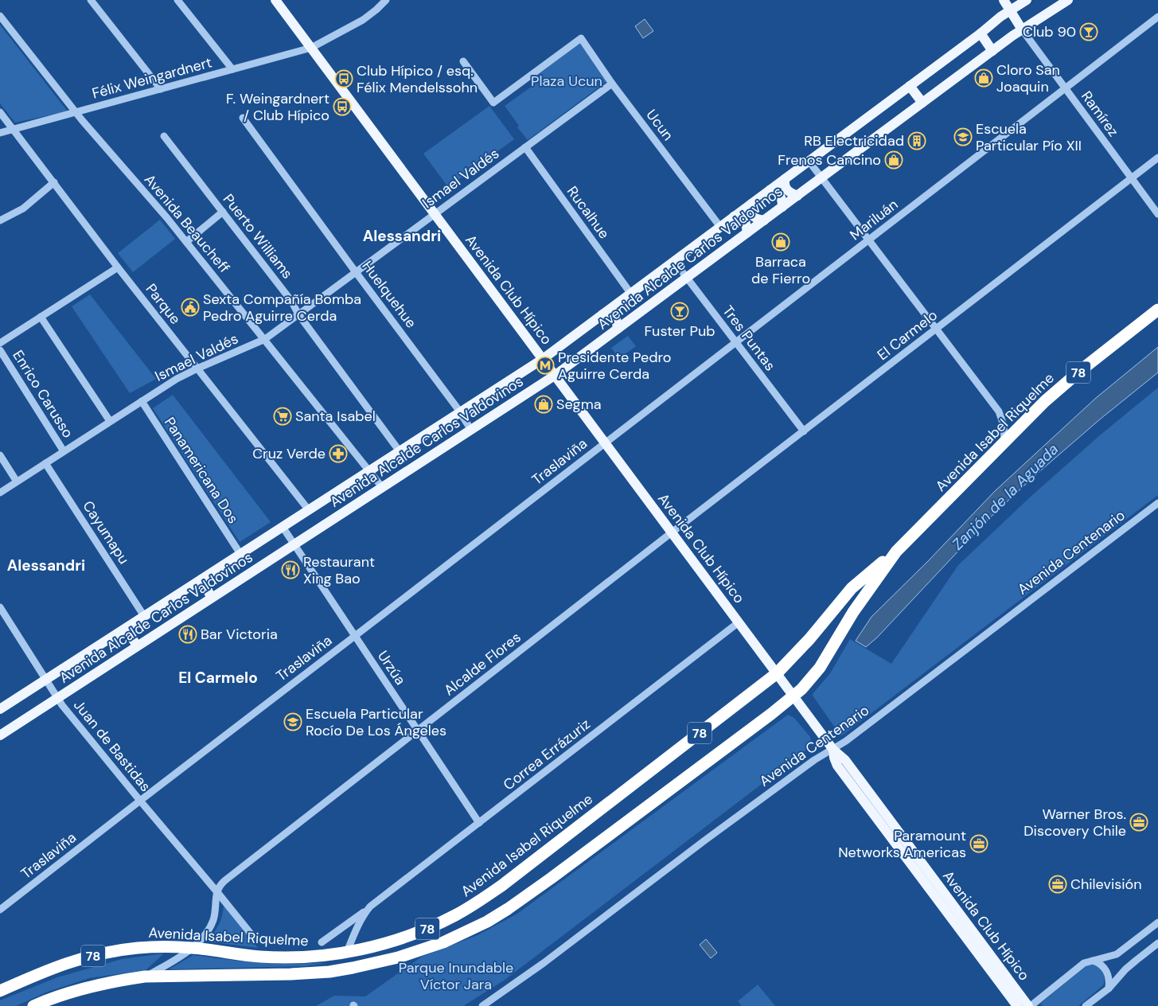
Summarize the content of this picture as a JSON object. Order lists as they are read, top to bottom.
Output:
{
  "streets": {
    "highway": ["78", "Avenida Isabel Riquelme"],
    "main road": ["Avenida Alcalde Carlos Valdovinos", "Avenida Club Hípico"],
    "street": [
      "Félix Weingardnert",
      "Ramírez",
      "Ucun",
      "Ismael Valdés",
      "Rucalhue",
      "Mariluán",
      "Avenida Beaucheff",
      "Puerto Williams",
      "Huelquehue",
      "Parque",
      "El Carmelo",
      "Tres Puntas",
      "Enrico Carusso",
      "Traslaviña",
      "Panamericana Dos",
      "Cayumapu",
      "Avenida Centenario",
      "Alcalde Flores",
      "Urzúa",
      "Juan de Bastidas",
      "Correa Errázuriz"
    ]
  },
  "crossings": [
    ["Félix Weingardnert", "Avenida Beaucheff"],
    ["Félix Weingardnert", "Avenida Club Hípico"],
    ["Félix Weingardnert", "Parque"],
    ["Ramírez", "Mariluán"],
    ["Ramírez", "Avenida Alcalde Carlos Valdovinos"],
    ["Ramírez", "El Carmelo"],
    ["Ucun", "Ismael Valdés"],
    ["Ucun", "Avenida Alcalde Carlos Valdovinos"],
    ["Ismael Valdés", "Rucalhue"],
    ["Ismael Valdés", "Avenida Beaucheff"],
    ["Ismael Valdés", "Puerto Williams"],
    ["Ismael Valdés", "Avenida Club Hípico"],
    ["Ismael Valdés", "Huelquehue"],
    ["Ismael Valdés", "Parque"],
    ["Ismael Valdés", "Enrico Carusso"],
    ["Ismael Valdés", "Panamericana Dos"],
    ["Ismael Valdés", "Cayumapu"],
    ["Rucalhue", "Avenida Alcalde Carlos Valdovinos"],
    ["Mariluán", "Avenida Club Hípico"],
    ["Mariluán", "Tres Puntas"],
    ["Mariluán", "Traslaviña"],
    ["Avenida Beaucheff", "Avenida Alcalde Carlos Valdovinos"],
    ["Puerto Williams", "Avenida Alcalde Carlos Valdovinos"],
    ["Avenida Alcalde Carlos Valdovinos", "Avenida Club Hípico"],
    ["Avenida Alcalde Carlos Valdovinos", "Huelquehue"],
    ["Avenida Alcalde Carlos Valdovinos", "Parque"],
    ["Avenida Alcalde Carlos Valdovinos", "Tres Puntas"],
    ["Avenida Alcalde Carlos Valdovinos", "Panamericana Dos"],
    ["Avenida Alcalde Carlos Valdovinos", "Cayumapu"],
    ["Avenida Alcalde Carlos Valdovinos", "Urzúa"],
    ["Avenida Alcalde Carlos Valdovinos", "Juan de Bastidas"],
    ["Avenida Club Hípico", "El Carmelo"],
    ["Avenida Club Hípico", "Avenida Isabel Riquelme"],
    ["Avenida Club Hípico", "Traslaviña"],
    ["Avenida Club Hípico", "Avenida Centenario"],
    ["Avenida Club Hípico", "Alcalde Flores"],
    ["Avenida Club Hípico", "Correa Errázuriz"],
    ["El Carmelo", "Tres Puntas"],
    ["El Carmelo", "Alcalde Flores"],
    ["Avenida Isabel Riquelme", "Correa Errázuriz"],
    ["Traslaviña", "Urzúa"],
    ["Traslaviña", "Juan de Bastidas"],
    ["Alcalde Flores", "Urzúa"],
    ["Alcalde Flores", "Juan de Bastidas"],
    ["Urzúa", "Correa Errázuriz"]
  ],
  "districts": ["Alessandri", "Alessandri", "El Carmelo"],
  "water": ["Zanjón de la Aguada"],
  "parks": ["Plaza Ucun", "Parque Inundable Víctor Jara"],
  "places": {
    "bar": ["Club 90", "Fuster Pub"],
    "shop": [
      "Cloro San Joaquin",
      "Frenos Cancino",
      "Barraca de Fierro",
      "Segma"
    ],
    "bus stop": ["Club Hípico / esq. Félix Mendelssohn", "F. Weingardnert / Club Hípico"],
    "school or university": ["Escuela Particular Pío XII", "Escuela Particular Rocío De Los Ángeles"],
    "building": ["RB Electricidad"],
    "public building": ["Sexta Compañía Bomba Pedro Aguirre Cerda"],
    "metro station": ["Presidente Pedro Aguirre Cerda"],
    "supermarket": ["Santa Isabel"],
    "pharmacy": ["Cruz Verde"],
    "restaurant": ["Restaurant Xing Bao", "Bar Victoria"],
    "office": ["Warner Bros. Discovery Chile", "Paramount Networks Americas", "Chilevisión"]
  }
}
